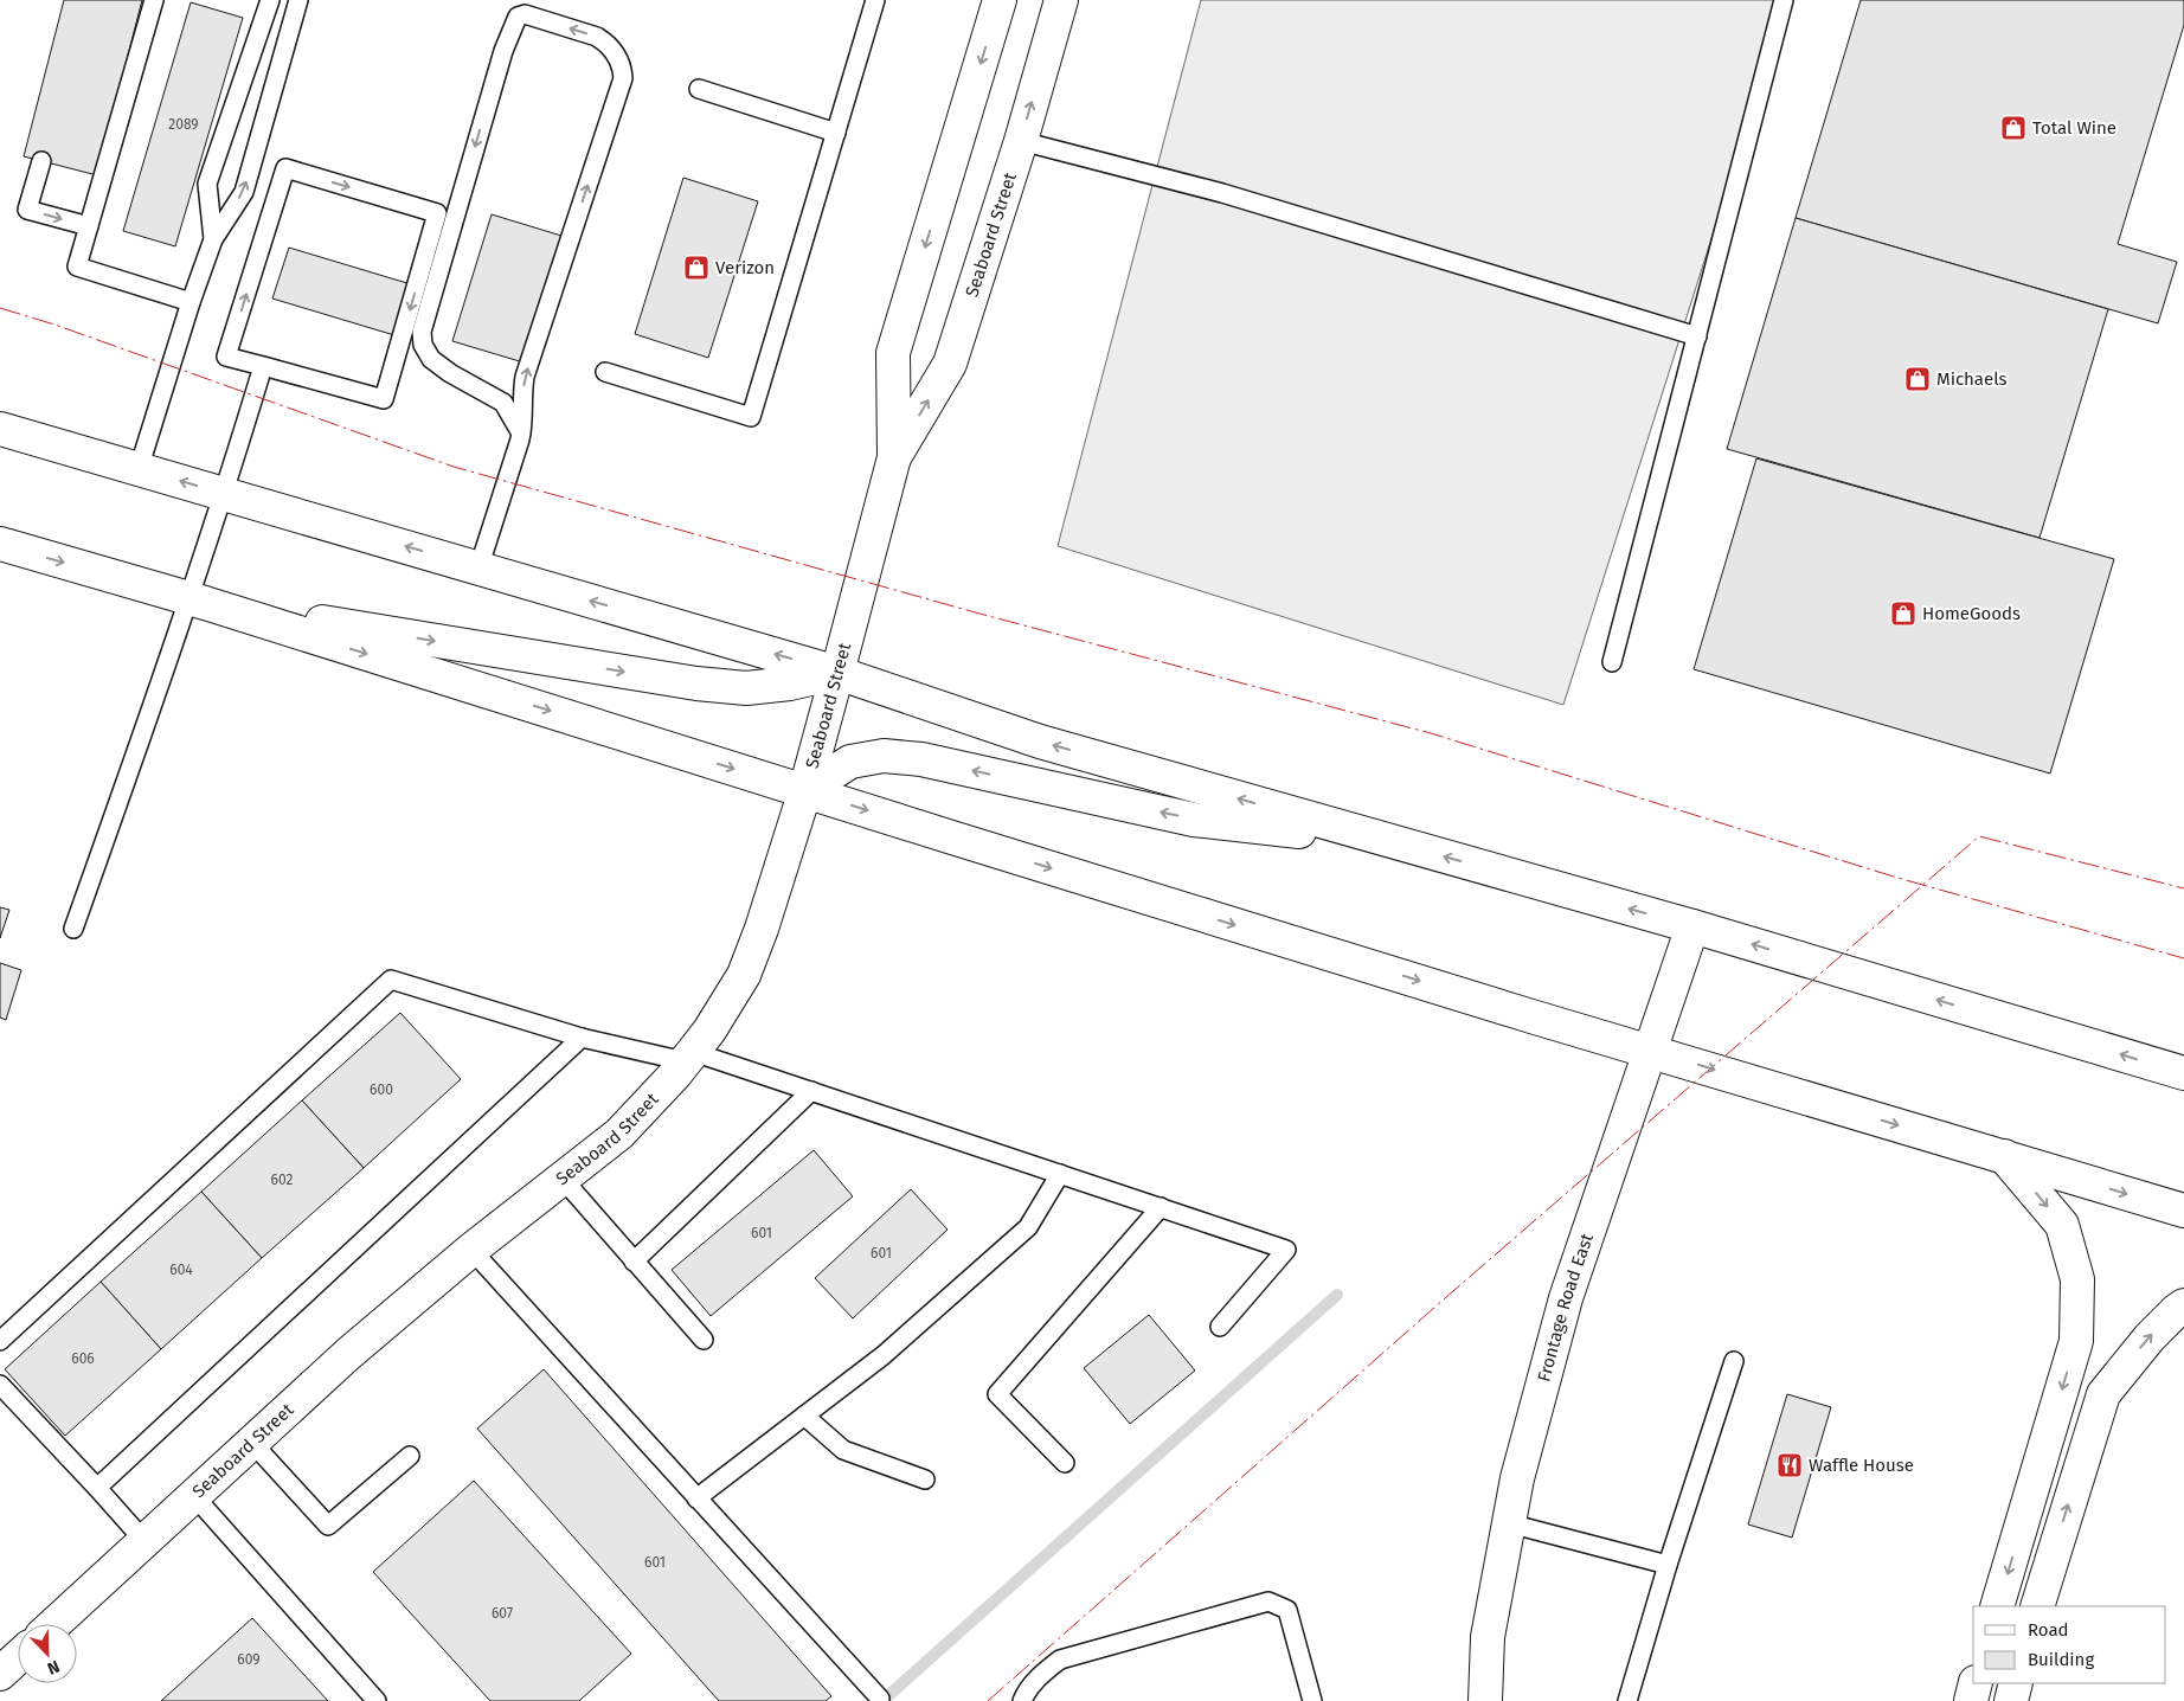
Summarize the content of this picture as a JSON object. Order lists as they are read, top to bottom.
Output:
{
  "streets": {
    "main road": ["Seaboard Street", "Frontage Road East"]
  },
  "places": {
    "shop": [
      "Total Wine",
      "Verizon",
      "Michaels",
      "HomeGoods"
    ],
    "restaurant": ["Waffle House"]
  },
  "house_numbers": [
    "2089",
    "600",
    "602",
    "601",
    "601",
    "604",
    "606",
    "601",
    "607",
    "609"
  ],
  "legend": ["Road", "Building"],
  "north": "bottom right"
}
